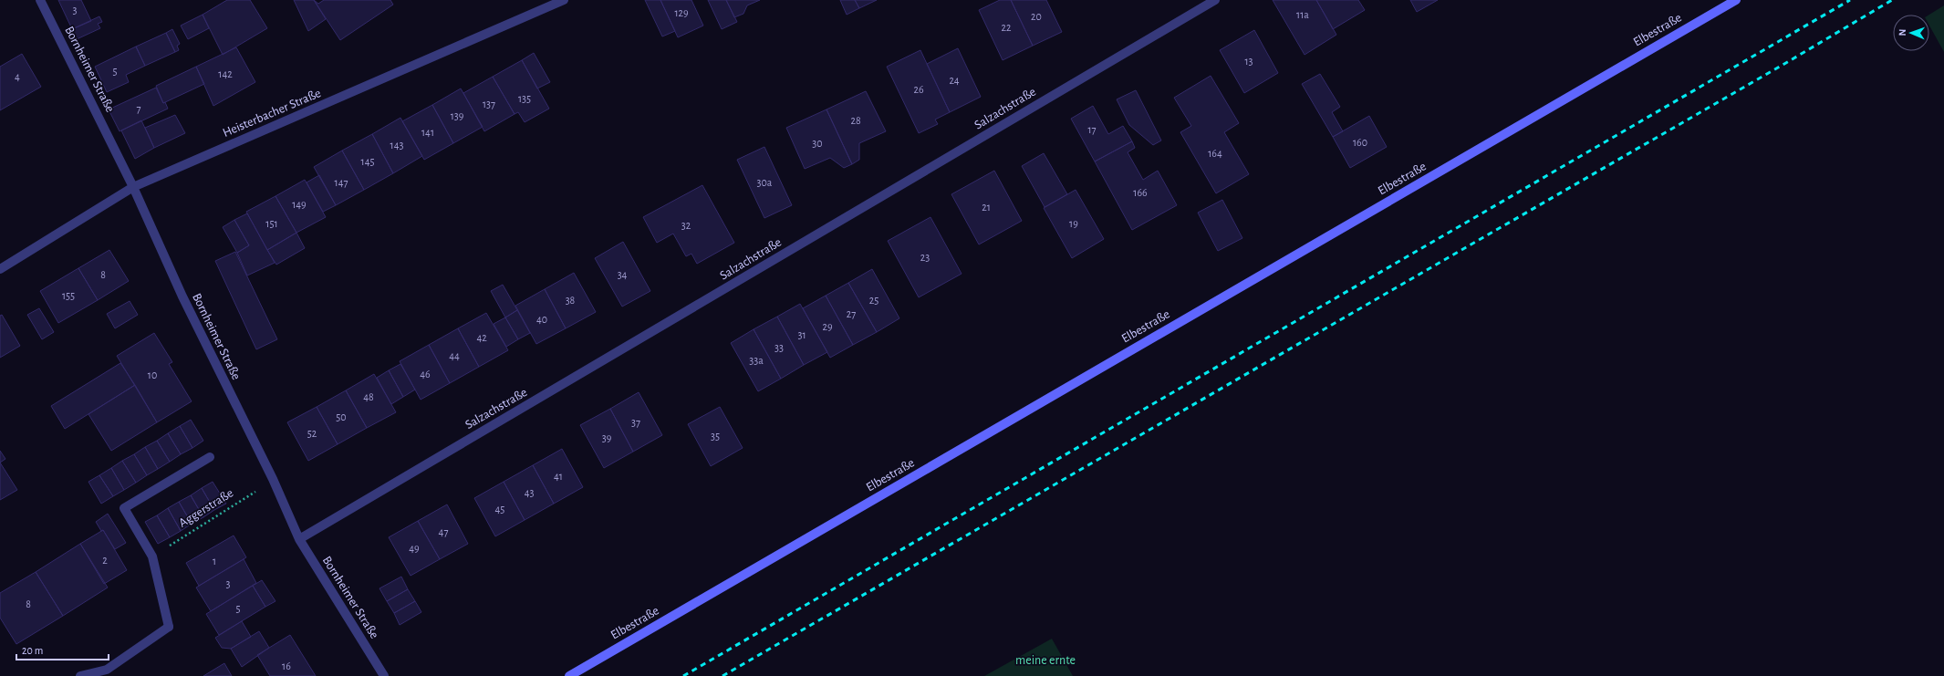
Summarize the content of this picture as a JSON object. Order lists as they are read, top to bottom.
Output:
{
  "streets": {
    "main road": ["Elbestraße"],
    "street": ["Bornheimer Straße", "Salzachstraße", "Heisterbacher Straße"],
    "path": ["Aggerstraße"]
  },
  "crossings": [
    ["Bornheimer Straße", "Salzachstraße"],
    ["Bornheimer Straße", "Heisterbacher Straße"],
    ["Bornheimer Straße", "Aggerstraße"]
  ],
  "parks": ["meine ernte"],
  "house_numbers": [
    "3",
    "129",
    "11a",
    "20",
    "22",
    "13",
    "5",
    "142",
    "4",
    "24",
    "26",
    "135",
    "137",
    "7",
    "139",
    "28",
    "17",
    "141",
    "160",
    "30",
    "143",
    "164",
    "145",
    "147",
    "30a",
    "166",
    "149",
    "21",
    "151",
    "19",
    "32",
    "23",
    "8",
    "34",
    "155",
    "38",
    "25",
    "27",
    "40",
    "29",
    "31",
    "42",
    "33",
    "44",
    "33a",
    "46",
    "10",
    "48",
    "50",
    "37",
    "52",
    "35",
    "39",
    "41",
    "43",
    "45",
    "47",
    "49",
    "2",
    "1",
    "3",
    "8",
    "5",
    "16"
  ],
  "scale_bar": "20 m",
  "north": "left"
}
